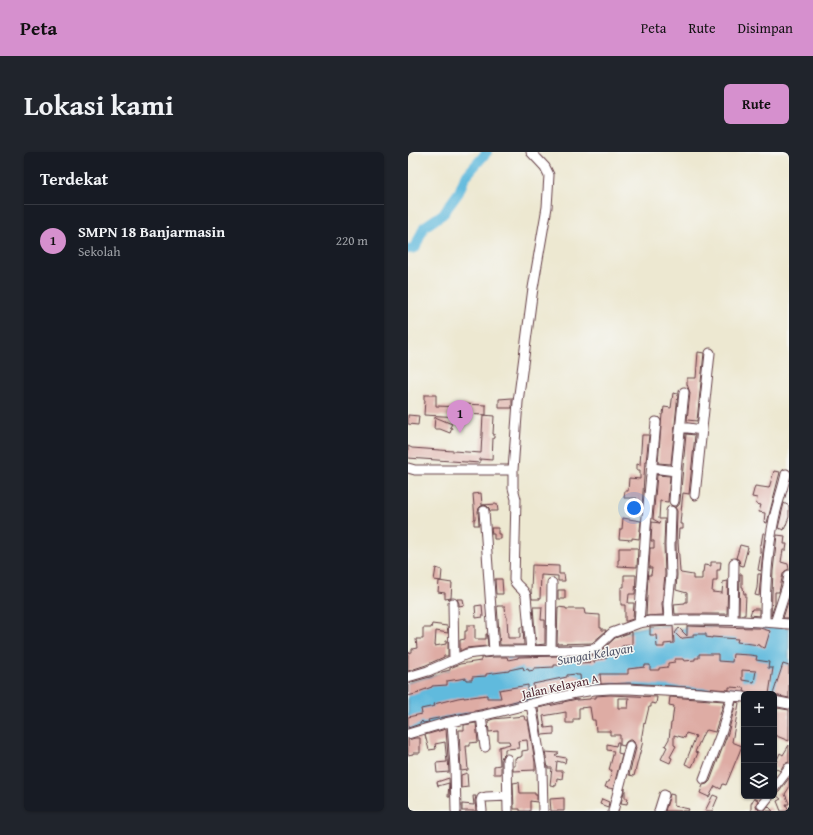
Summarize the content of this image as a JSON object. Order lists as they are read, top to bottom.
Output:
{
  "streets": {
    "street": ["Jalan Kelayan A"]
  },
  "water": ["Sungai Kelayan"],
  "page": {
    "header": "Peta",
    "nav": ["Peta", "Rute", "Disimpan"],
    "title": "Lokasi kami",
    "buttons": "Rute",
    "heading": "Terdekat",
    "list": [
      {
        "mark": "1",
        "name": "SMPN 18 Banjarmasin",
        "note": "Sekolah",
        "value": "220 m"
      }
    ],
    "pins": "1",
    "map_buttons": ["+", "−"]
  }
}
